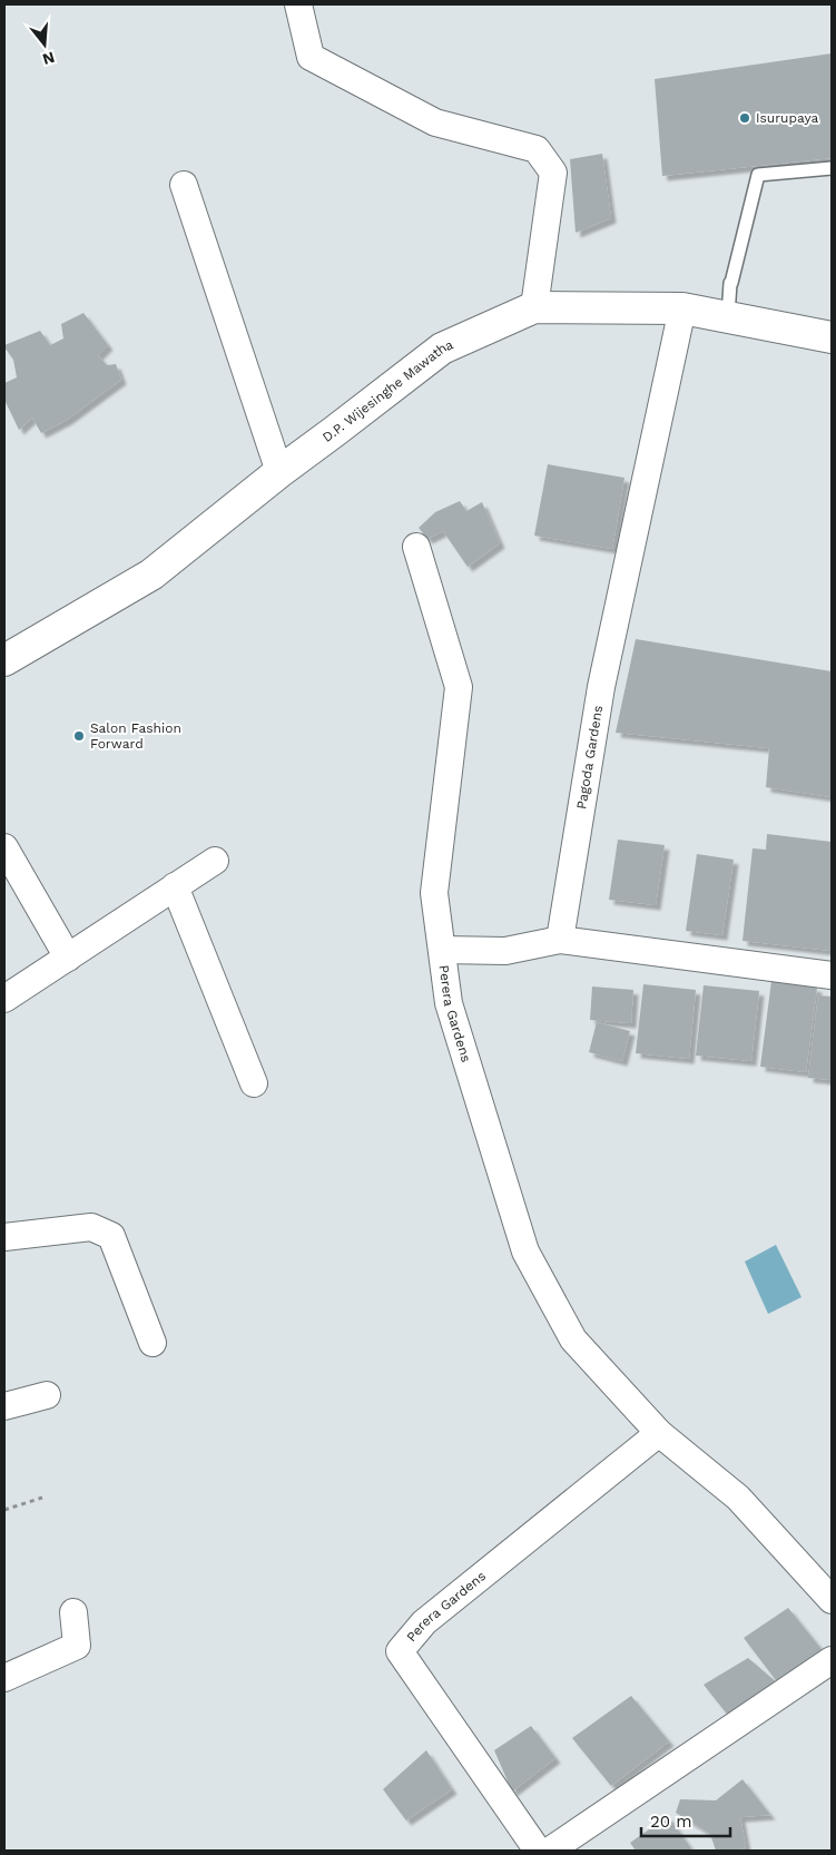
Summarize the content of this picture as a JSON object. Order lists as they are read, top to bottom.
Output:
{
  "streets": {
    "main road": ["D.P. Wijesinghe Mawatha"],
    "street": ["Pagoda Gardens", "Perera Gardens"]
  },
  "crossings": [
    ["D.P. Wijesinghe Mawatha", "Pagoda Gardens"]
  ],
  "places": ["Isurupaya", "Salon Fashion Forward"],
  "scale_bar": "20 m",
  "north": "bottom"
}
